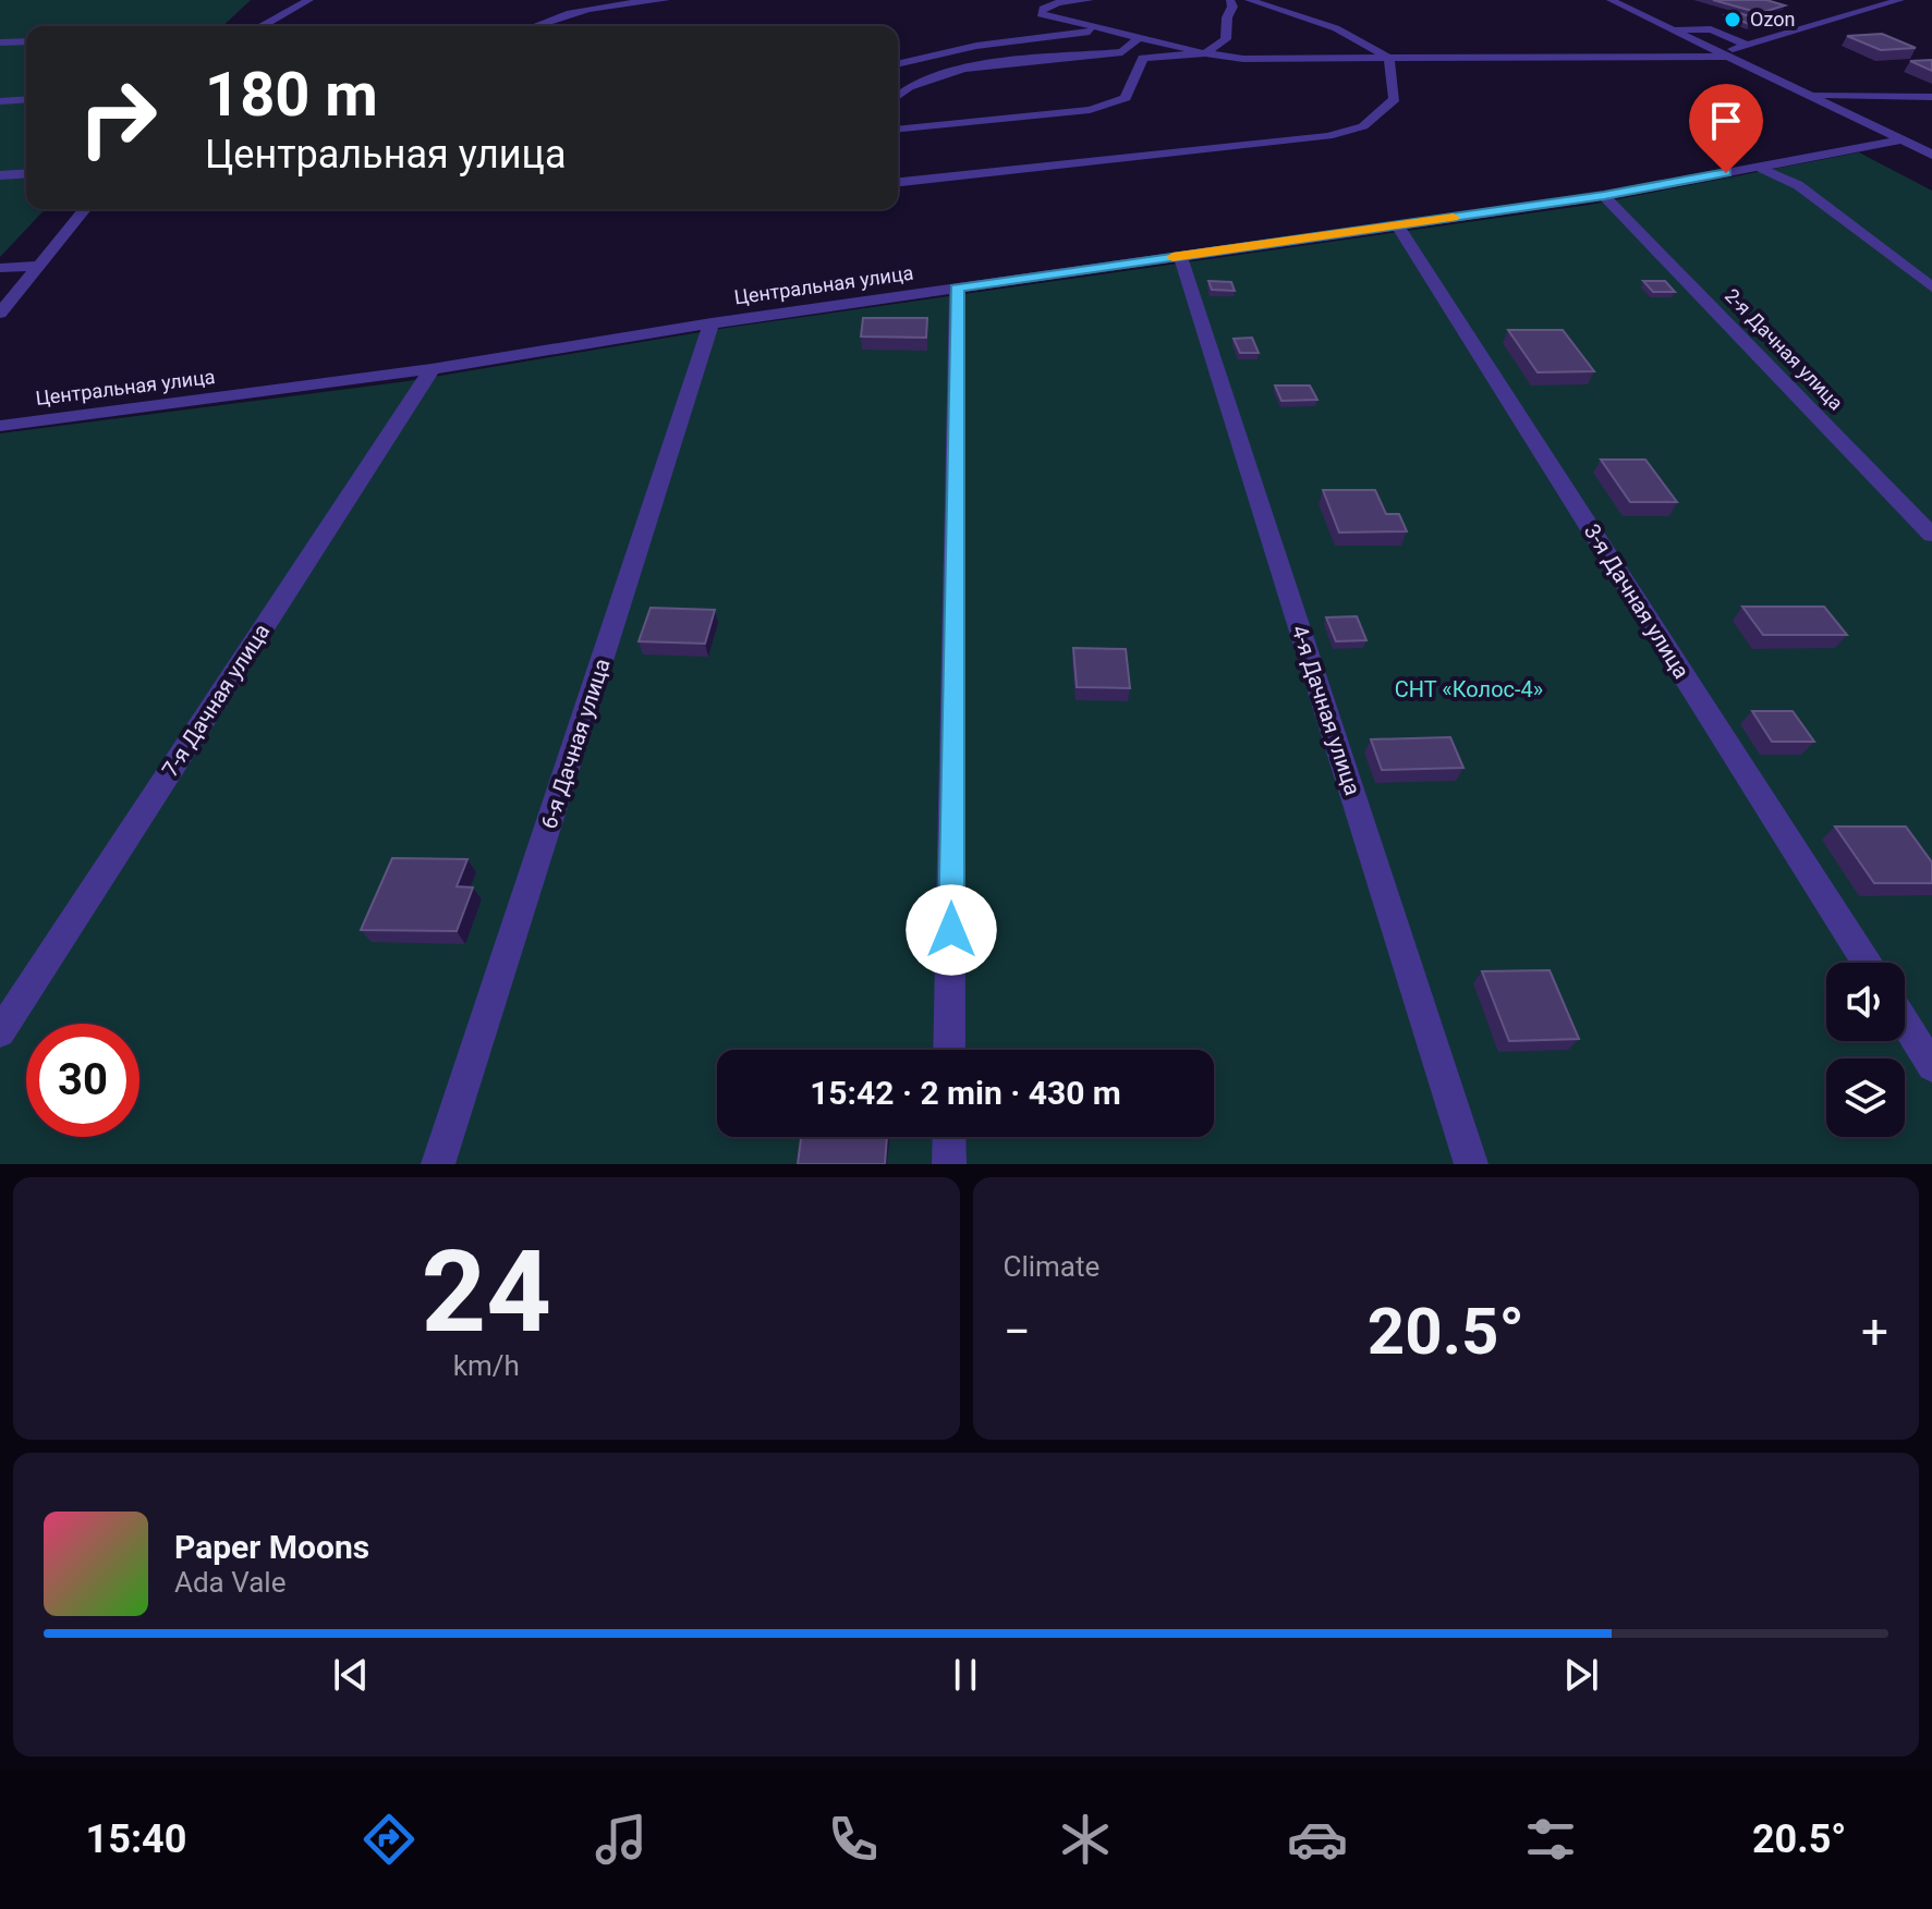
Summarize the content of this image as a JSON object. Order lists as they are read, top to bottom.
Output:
{
  "streets": {
    "street": [
      "Центральная улица",
      "2-я Дачная улица",
      "3-я Дачная улица",
      "7-я Дачная улица",
      "4-я Дачная улица",
      "6-я Дачная улица"
    ]
  },
  "crossings": [
    ["Центральная улица", "2-я Дачная улица"],
    ["Центральная улица", "3-я Дачная улица"],
    ["Центральная улица", "7-я Дачная улица"],
    ["Центральная улица", "4-я Дачная улица"],
    ["Центральная улица", "6-я Дачная улица"]
  ],
  "parks": ["СНТ «Колос-4»"],
  "places": ["Ozon"],
  "page": {
    "turn": ["180 m", "Центральная улица"],
    "limit": "30",
    "trip": "15:42 · 2 min · 430 m",
    "tile": [
      ["24", "km/h"],
      "Climate"
    ],
    "heat": ["−", "20.5°", "+"],
    "song": ["Paper Moons", "Ada Vale"],
    "tabs": ["15:40", "20.5°"]
  }
}
